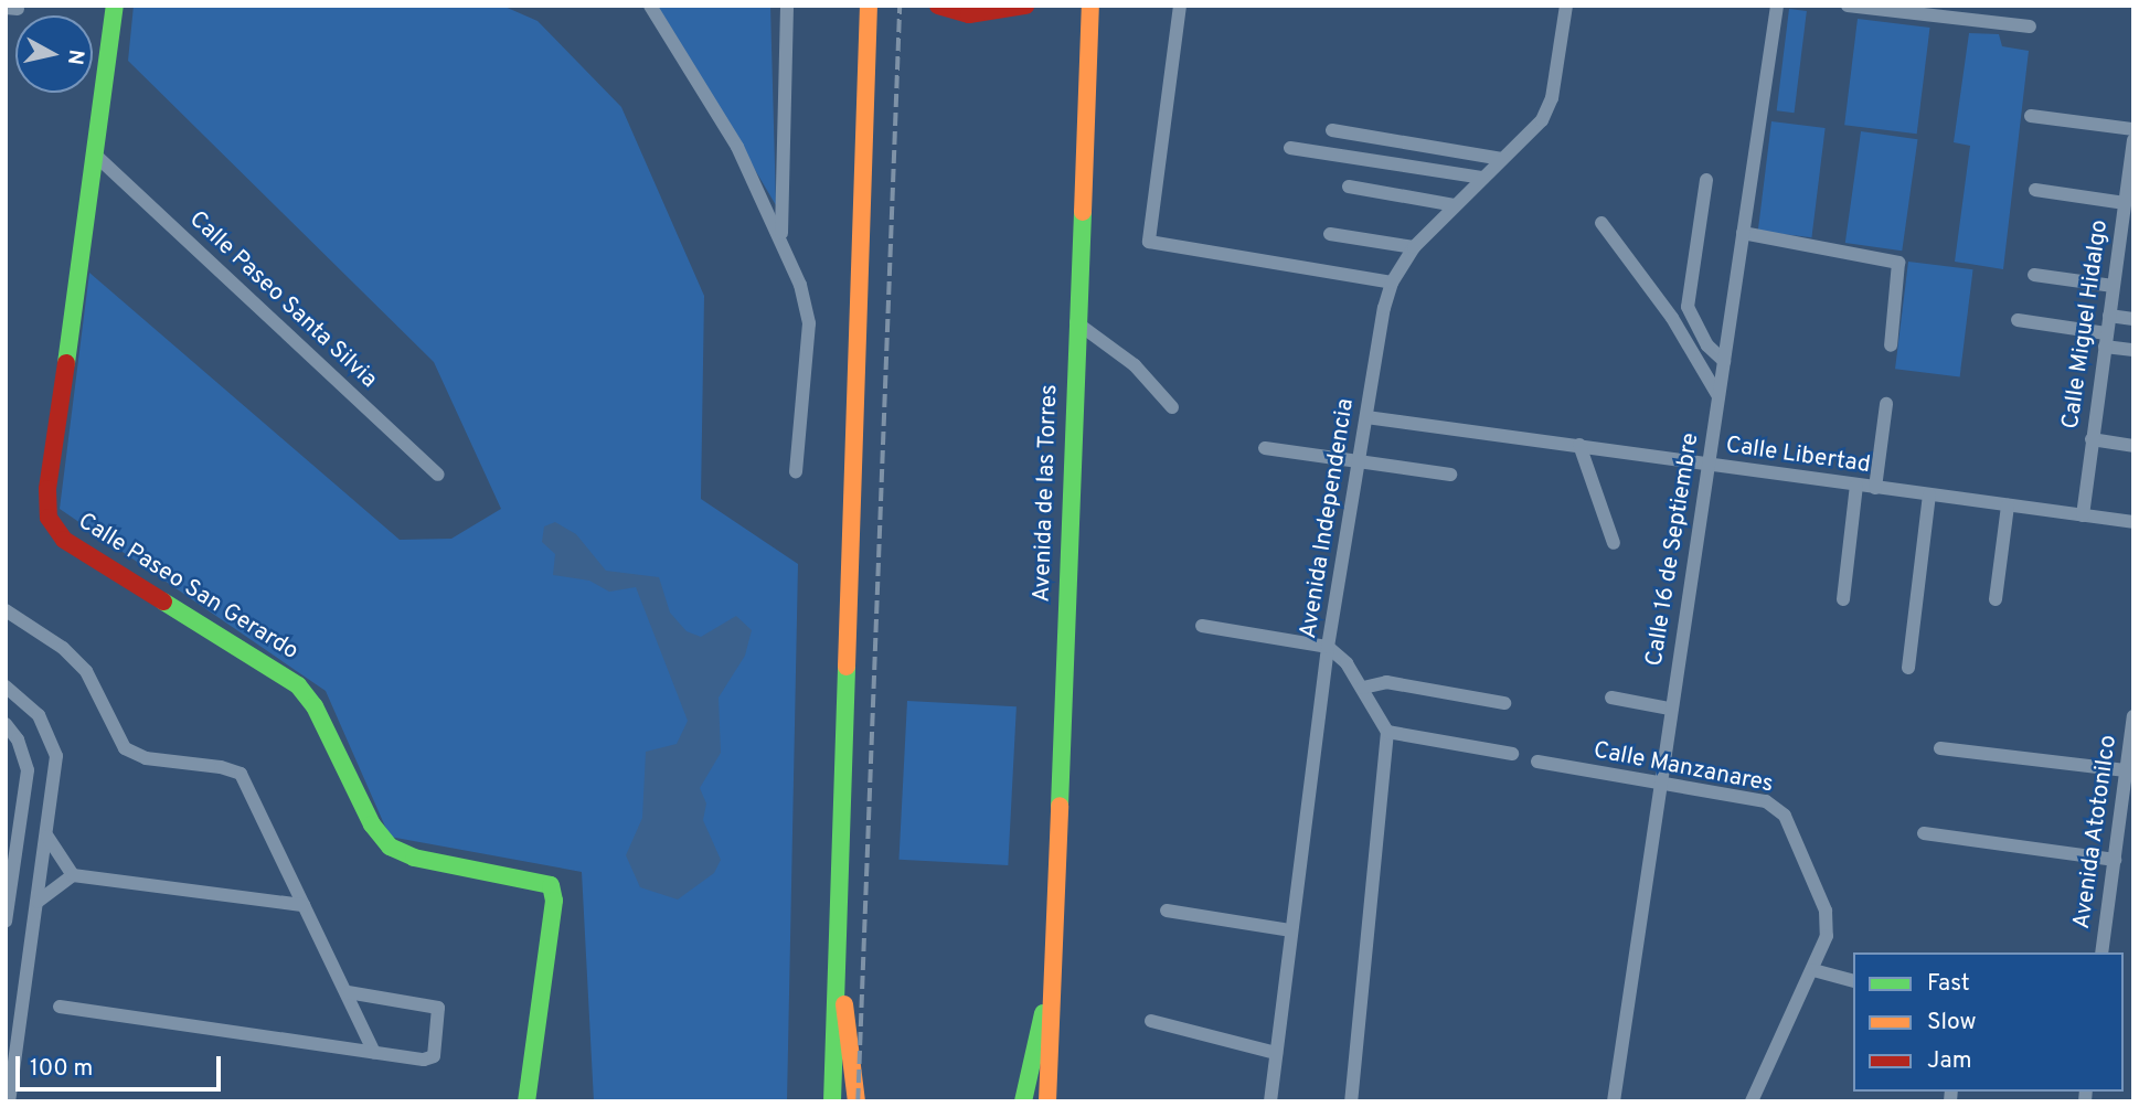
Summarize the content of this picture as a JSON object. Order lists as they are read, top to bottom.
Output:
{
  "streets": {
    "main road": ["Avenida de las Torres", "Calle Paseo San Gerardo"],
    "street": [
      "Calle Paseo Santa Silvia",
      "Calle Miguel Hidalgo",
      "Calle Libertad",
      "Avenida Independencia",
      "Calle 16 de Septiembre",
      "Calle Manzanares",
      "Avenida Atotonilco"
    ]
  },
  "crossings": [
    ["Calle Paseo Santa Silvia", "Calle Paseo San Gerardo"],
    ["Calle Miguel Hidalgo", "Calle Libertad"],
    ["Calle Libertad", "Avenida Independencia"],
    ["Calle Libertad", "Calle 16 de Septiembre"],
    ["Calle 16 de Septiembre", "Calle Manzanares"]
  ],
  "legend": ["Fast", "Slow", "Jam"],
  "scale_bar": "100 m",
  "north": "right"
}
